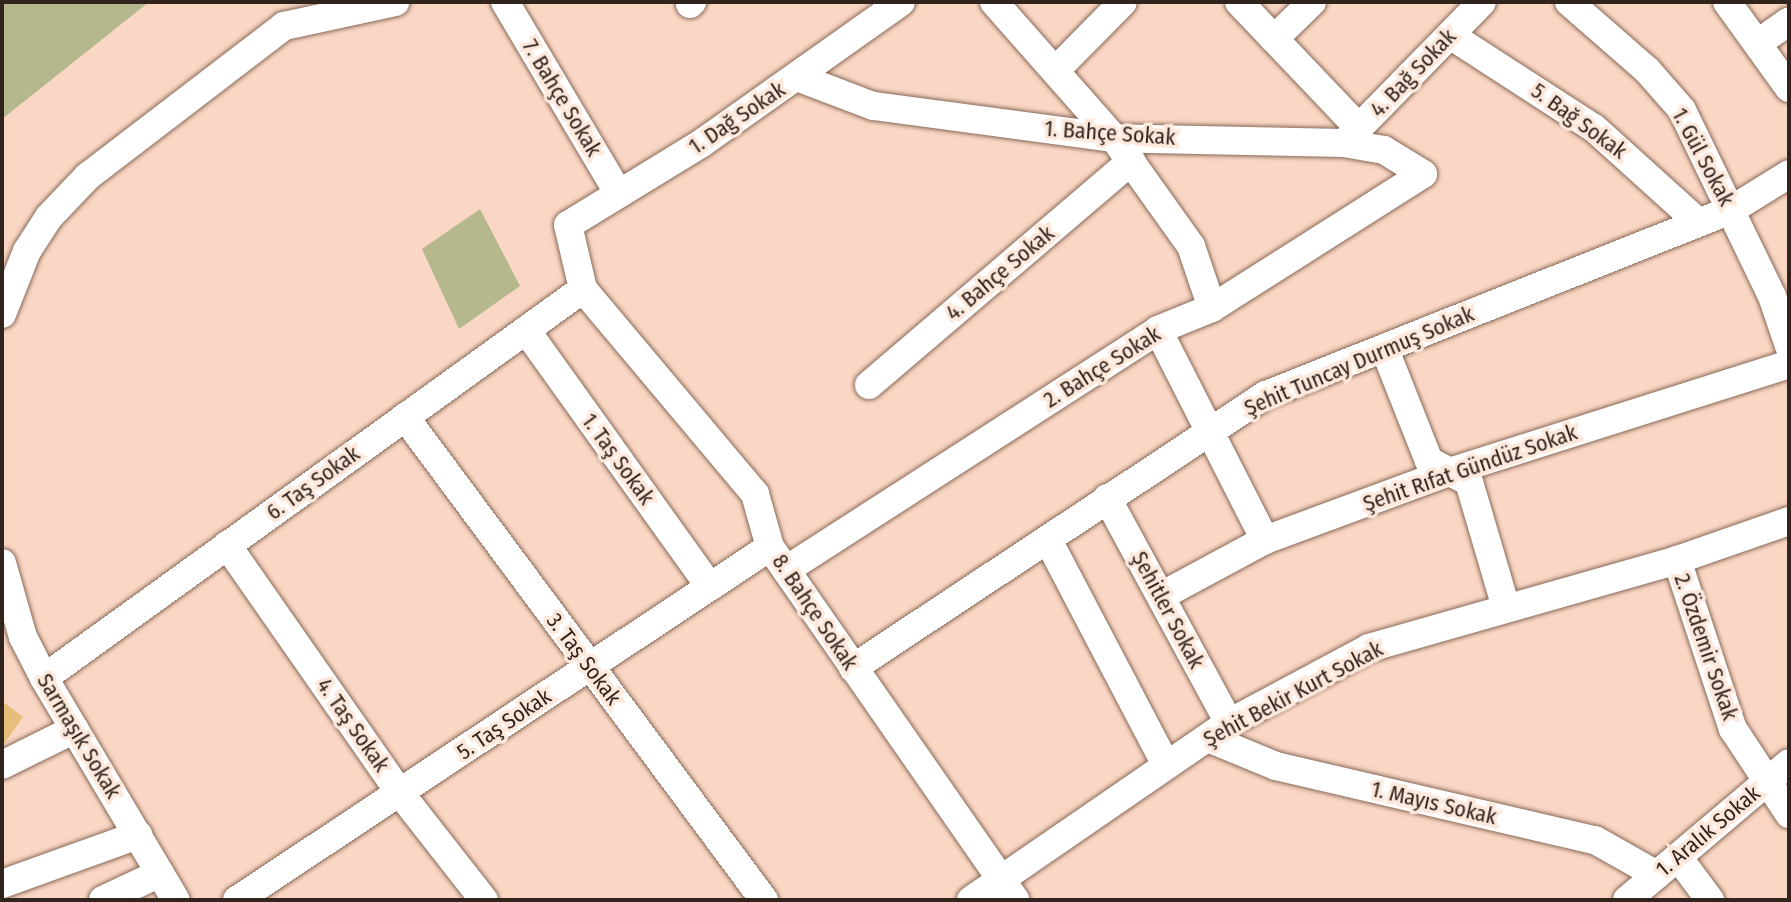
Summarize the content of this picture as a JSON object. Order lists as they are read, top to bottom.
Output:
{
  "streets": {
    "street": [
      "4. Bağ Sokak",
      "7. Bahçe Sokak",
      "1. Dağ Sokak",
      "5. Bağ Sokak",
      "1. Bahçe Sokak",
      "1. Gül Sokak",
      "4. Bahçe Sokak",
      "Şehit Tuncay Durmuş Sokak",
      "2. Bahçe Sokak",
      "1. Taş Sokak",
      "Şehit Rıfat Gündüz Sokak",
      "6. Taş Sokak",
      "Şehitler Sokak",
      "8. Bahçe Sokak",
      "2. Özdemir Sokak",
      "3. Taş Sokak",
      "Şehit Bekir Kurt Sokak",
      "5. Taş Sokak",
      "4. Taş Sokak",
      "Sarmaşık Sokak",
      "1. Mayıs Sokak",
      "1. Aralık Sokak"
    ]
  },
  "crossings": [
    ["4. Bağ Sokak", "5. Bağ Sokak"],
    ["4. Bağ Sokak", "1. Bahçe Sokak"],
    ["7. Bahçe Sokak", "1. Dağ Sokak"],
    ["1. Dağ Sokak", "1. Bahçe Sokak"],
    ["1. Dağ Sokak", "8. Bahçe Sokak"],
    ["5. Bağ Sokak", "Şehit Tuncay Durmuş Sokak"],
    ["1. Bahçe Sokak", "2. Bahçe Sokak"],
    ["1. Gül Sokak", "Şehit Tuncay Durmuş Sokak"],
    ["Şehit Tuncay Durmuş Sokak", "Şehitler Sokak"],
    ["Şehit Tuncay Durmuş Sokak", "8. Bahçe Sokak"],
    ["2. Bahçe Sokak", "8. Bahçe Sokak"],
    ["1. Taş Sokak", "6. Taş Sokak"],
    ["1. Taş Sokak", "5. Taş Sokak"],
    ["Şehit Rıfat Gündüz Sokak", "Şehitler Sokak"],
    ["6. Taş Sokak", "8. Bahçe Sokak"],
    ["6. Taş Sokak", "3. Taş Sokak"],
    ["6. Taş Sokak", "4. Taş Sokak"],
    ["6. Taş Sokak", "Sarmaşık Sokak"],
    ["Şehitler Sokak", "Şehit Bekir Kurt Sokak"],
    ["Şehitler Sokak", "1. Mayıs Sokak"],
    ["8. Bahçe Sokak", "Şehit Bekir Kurt Sokak"],
    ["8. Bahçe Sokak", "5. Taş Sokak"],
    ["2. Özdemir Sokak", "Şehit Bekir Kurt Sokak"],
    ["2. Özdemir Sokak", "1. Aralık Sokak"],
    ["3. Taş Sokak", "5. Taş Sokak"],
    ["Şehit Bekir Kurt Sokak", "1. Mayıs Sokak"],
    ["5. Taş Sokak", "4. Taş Sokak"],
    ["1. Mayıs Sokak", "1. Aralık Sokak"]
  ]
}
